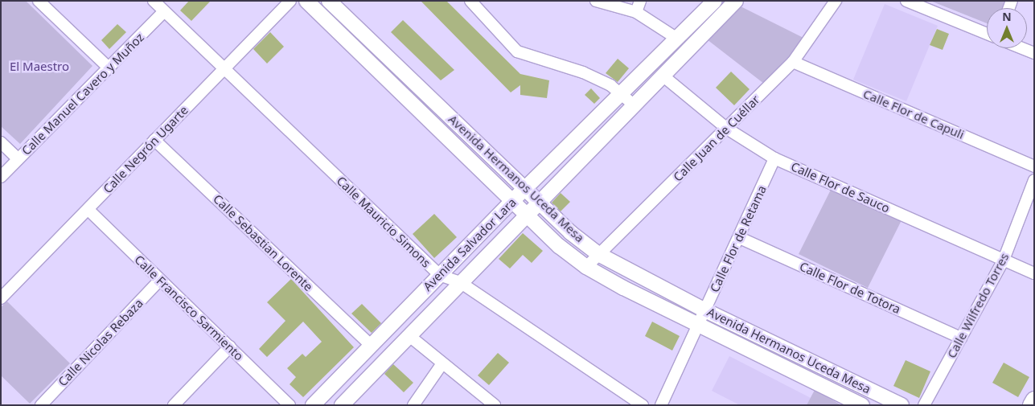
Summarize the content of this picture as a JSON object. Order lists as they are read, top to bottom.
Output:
{
  "streets": {
    "street": [
      "Calle Manuel Cavero y Muñoz",
      "Calle Flor de Capuli",
      "Calle Juan de Cuéllar",
      "Calle Negrón Ugarte",
      "Avenida Hermanos Uceda Mesa",
      "Calle Flor de Sauco",
      "Calle Mauricio Simons",
      "Calle Flor de Retama",
      "Calle Sebastian Lorente",
      "Avenida Salvador Lara",
      "Calle Flor de Totora",
      "Calle Wilfredo Torres",
      "Calle Francisco Sarmiento",
      "Calle Nicolas Rebaza"
    ]
  },
  "crossings": [
    ["Calle Manuel Cavero y Muñoz", "Calle Mauricio Simons"],
    ["Calle Flor de Capuli", "Calle Juan de Cuéllar"],
    ["Calle Juan de Cuéllar", "Avenida Hermanos Uceda Mesa"],
    ["Calle Juan de Cuéllar", "Calle Flor de Sauco"],
    ["Calle Negrón Ugarte", "Calle Mauricio Simons"],
    ["Calle Negrón Ugarte", "Calle Sebastian Lorente"],
    ["Calle Negrón Ugarte", "Calle Francisco Sarmiento"],
    ["Avenida Hermanos Uceda Mesa", "Calle Flor de Retama"],
    ["Avenida Hermanos Uceda Mesa", "Avenida Salvador Lara"],
    ["Calle Flor de Sauco", "Calle Flor de Retama"],
    ["Calle Flor de Sauco", "Avenida Salvador Lara"],
    ["Calle Flor de Sauco", "Calle Wilfredo Torres"],
    ["Calle Mauricio Simons", "Avenida Salvador Lara"],
    ["Calle Flor de Retama", "Calle Flor de Totora"],
    ["Calle Sebastian Lorente", "Avenida Salvador Lara"],
    ["Calle Flor de Totora", "Calle Wilfredo Torres"],
    ["Calle Francisco Sarmiento", "Calle Nicolas Rebaza"]
  ],
  "parks": ["El Maestro"],
  "north": "top"
}
